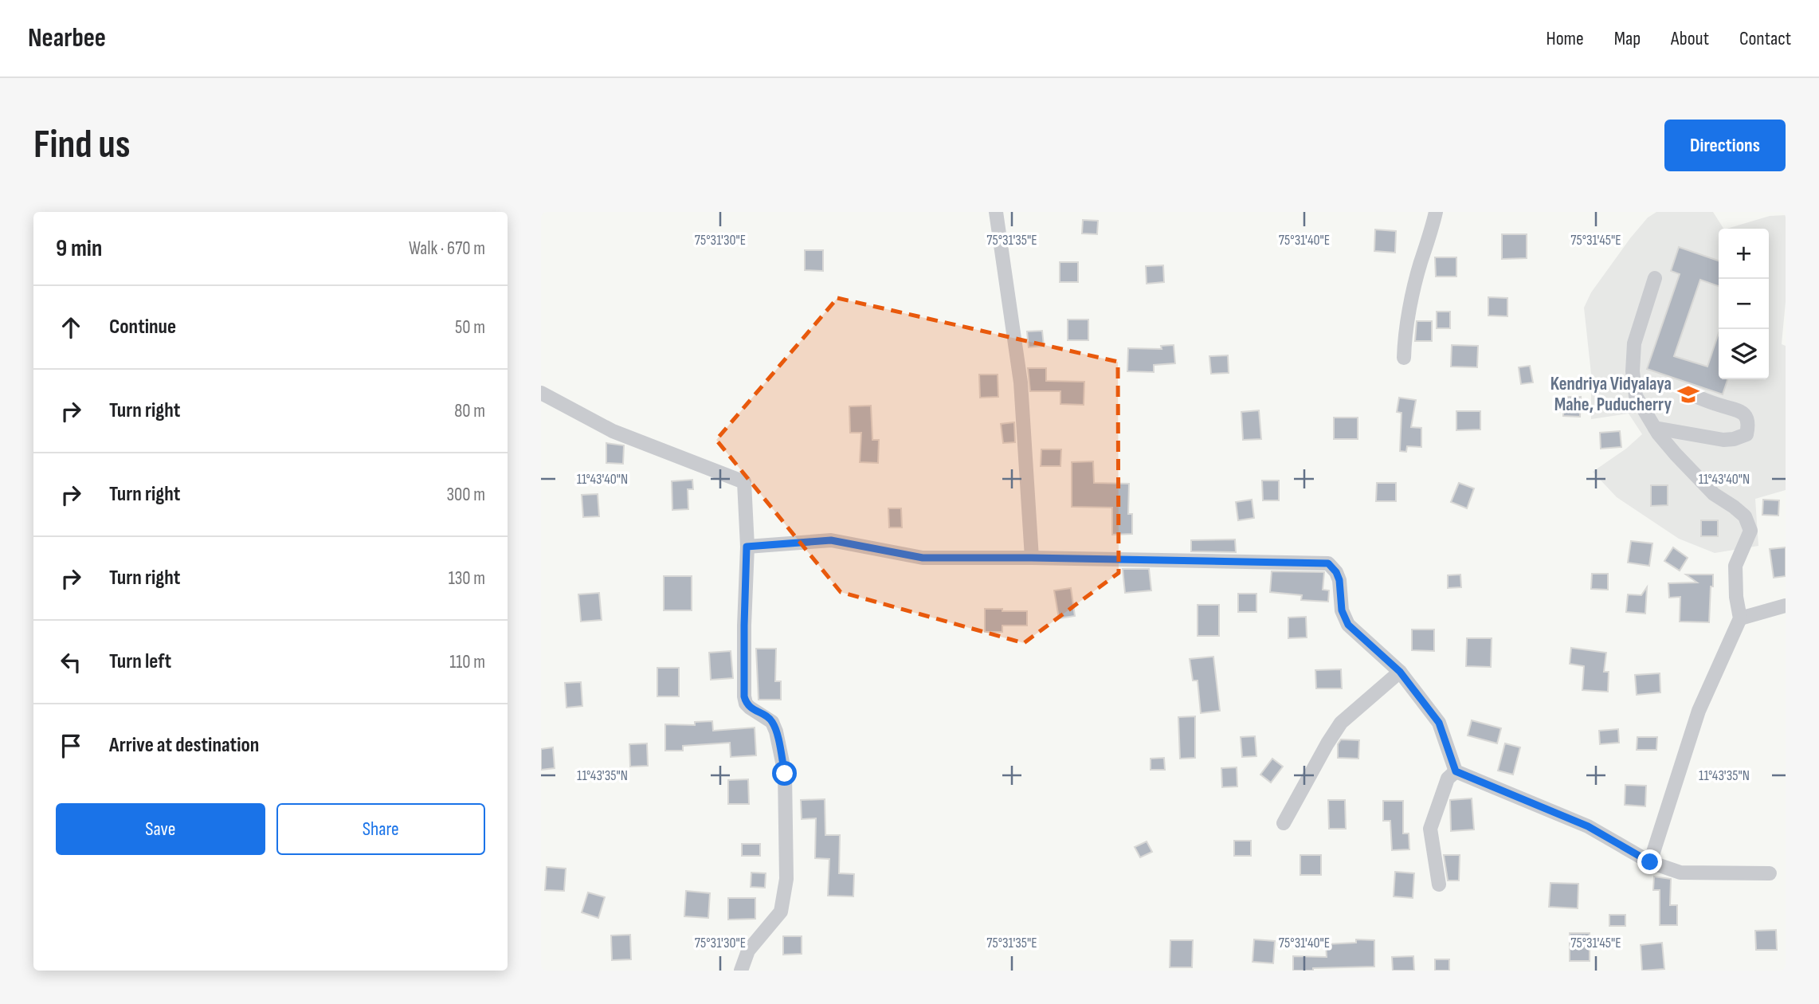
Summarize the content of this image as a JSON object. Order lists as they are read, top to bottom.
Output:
{
  "places": {
    "school or university": ["Kendriya Vidyalaya Mahe, Puducherry"]
  },
  "page": {
    "header": "Nearbee",
    "nav": [
      "Home",
      "Map",
      "About",
      "Contact"
    ],
    "buttons": [
      "Directions",
      ["Save", "Share"]
    ],
    "title": "Find us",
    "heading": ["9 min", "Walk · 670 m"],
    "map_buttons": ["+", "−"],
    "list": [
      ["Continue", "50 m"],
      ["Turn right", "80 m"],
      ["Turn right", "300 m"],
      ["Turn right", "130 m"],
      ["Turn left", "110 m"],
      "Arrive at destination"
    ]
  },
  "coordinates": [
    "75°31'30\"E",
    "75°31'35\"E",
    "75°31'40\"E",
    "75°31'45\"E",
    "11°43'40\"N",
    "11°43'35\"N"
  ]
}
